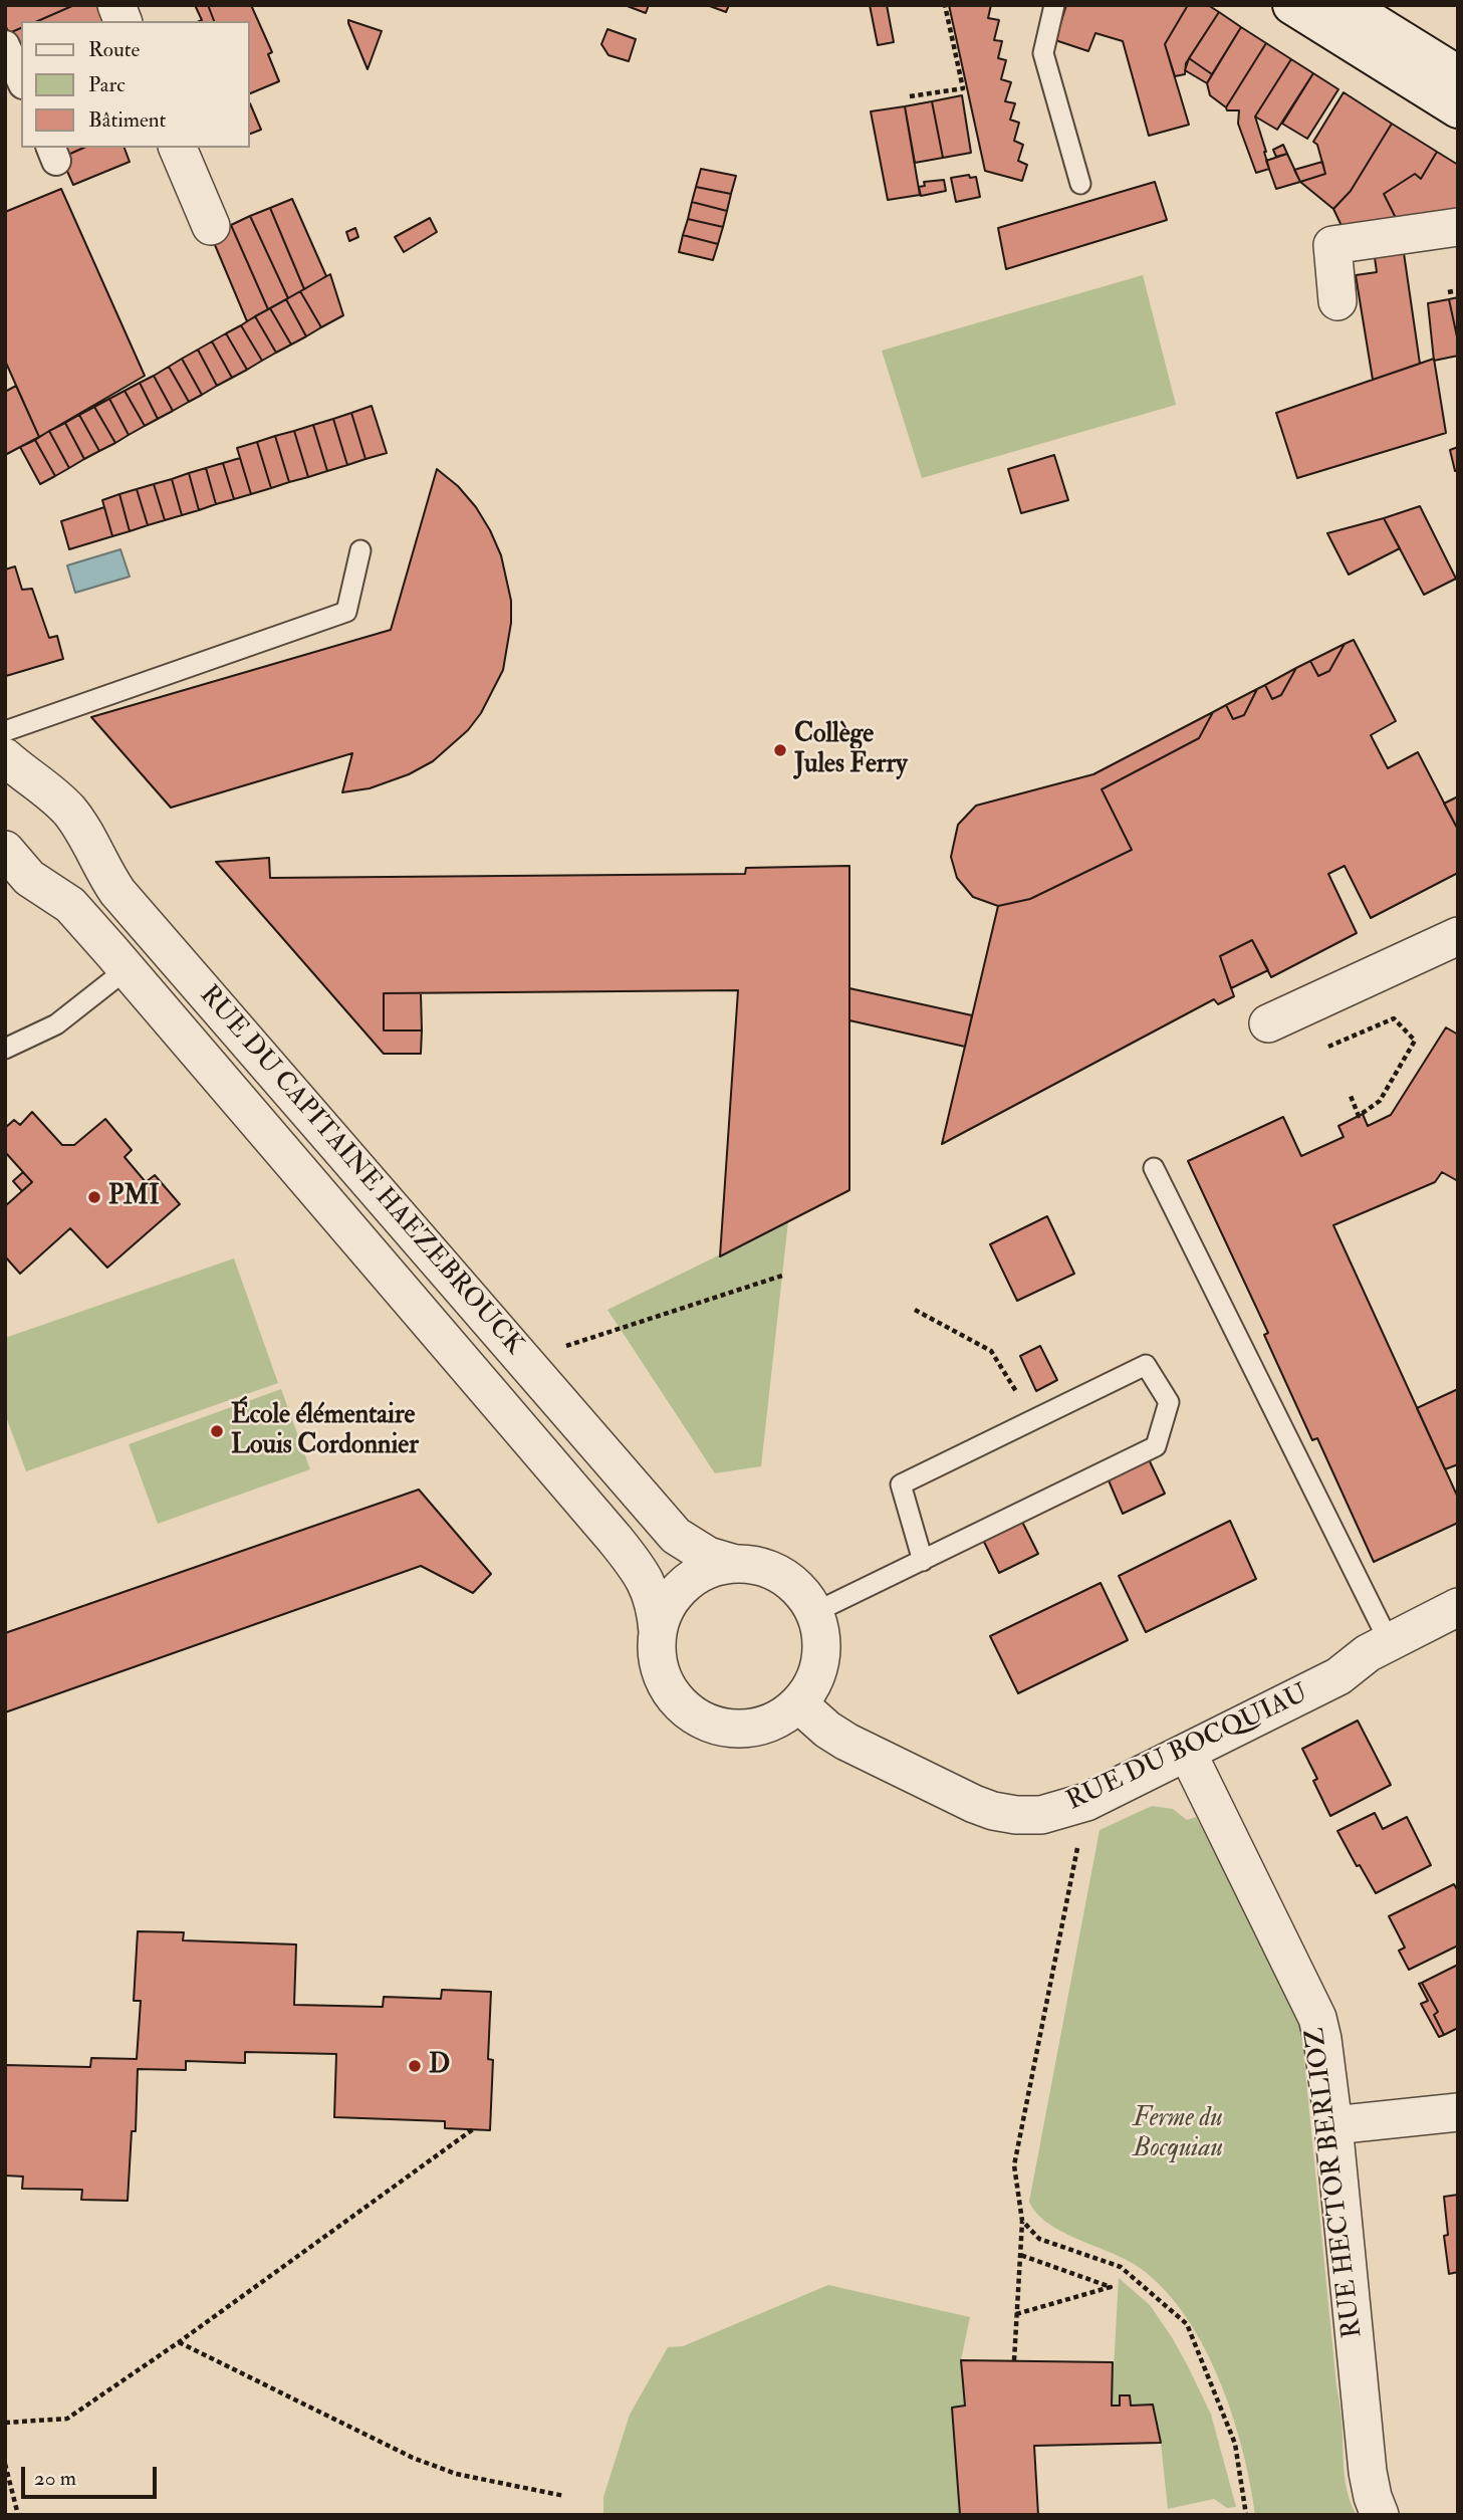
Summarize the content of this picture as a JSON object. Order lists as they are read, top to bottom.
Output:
{
  "streets": {
    "street": ["RUE DU CAPITAINE HAEZEBROUCK", "RUE DU BOCQUIAU", "RUE HECTOR BERLIOZ"]
  },
  "crossings": [
    ["RUE DU CAPITAINE HAEZEBROUCK", "RUE DU BOCQUIAU"],
    ["RUE DU BOCQUIAU", "RUE HECTOR BERLIOZ"]
  ],
  "parks": ["Ferme du Bocquiau"],
  "places": [
    "Collège Jules Ferry",
    "PMI",
    "École élémentaire Louis Cordonnier",
    "D"
  ],
  "legend": ["Route", "Parc", "Bâtiment"],
  "scale_bar": "20 m"
}
